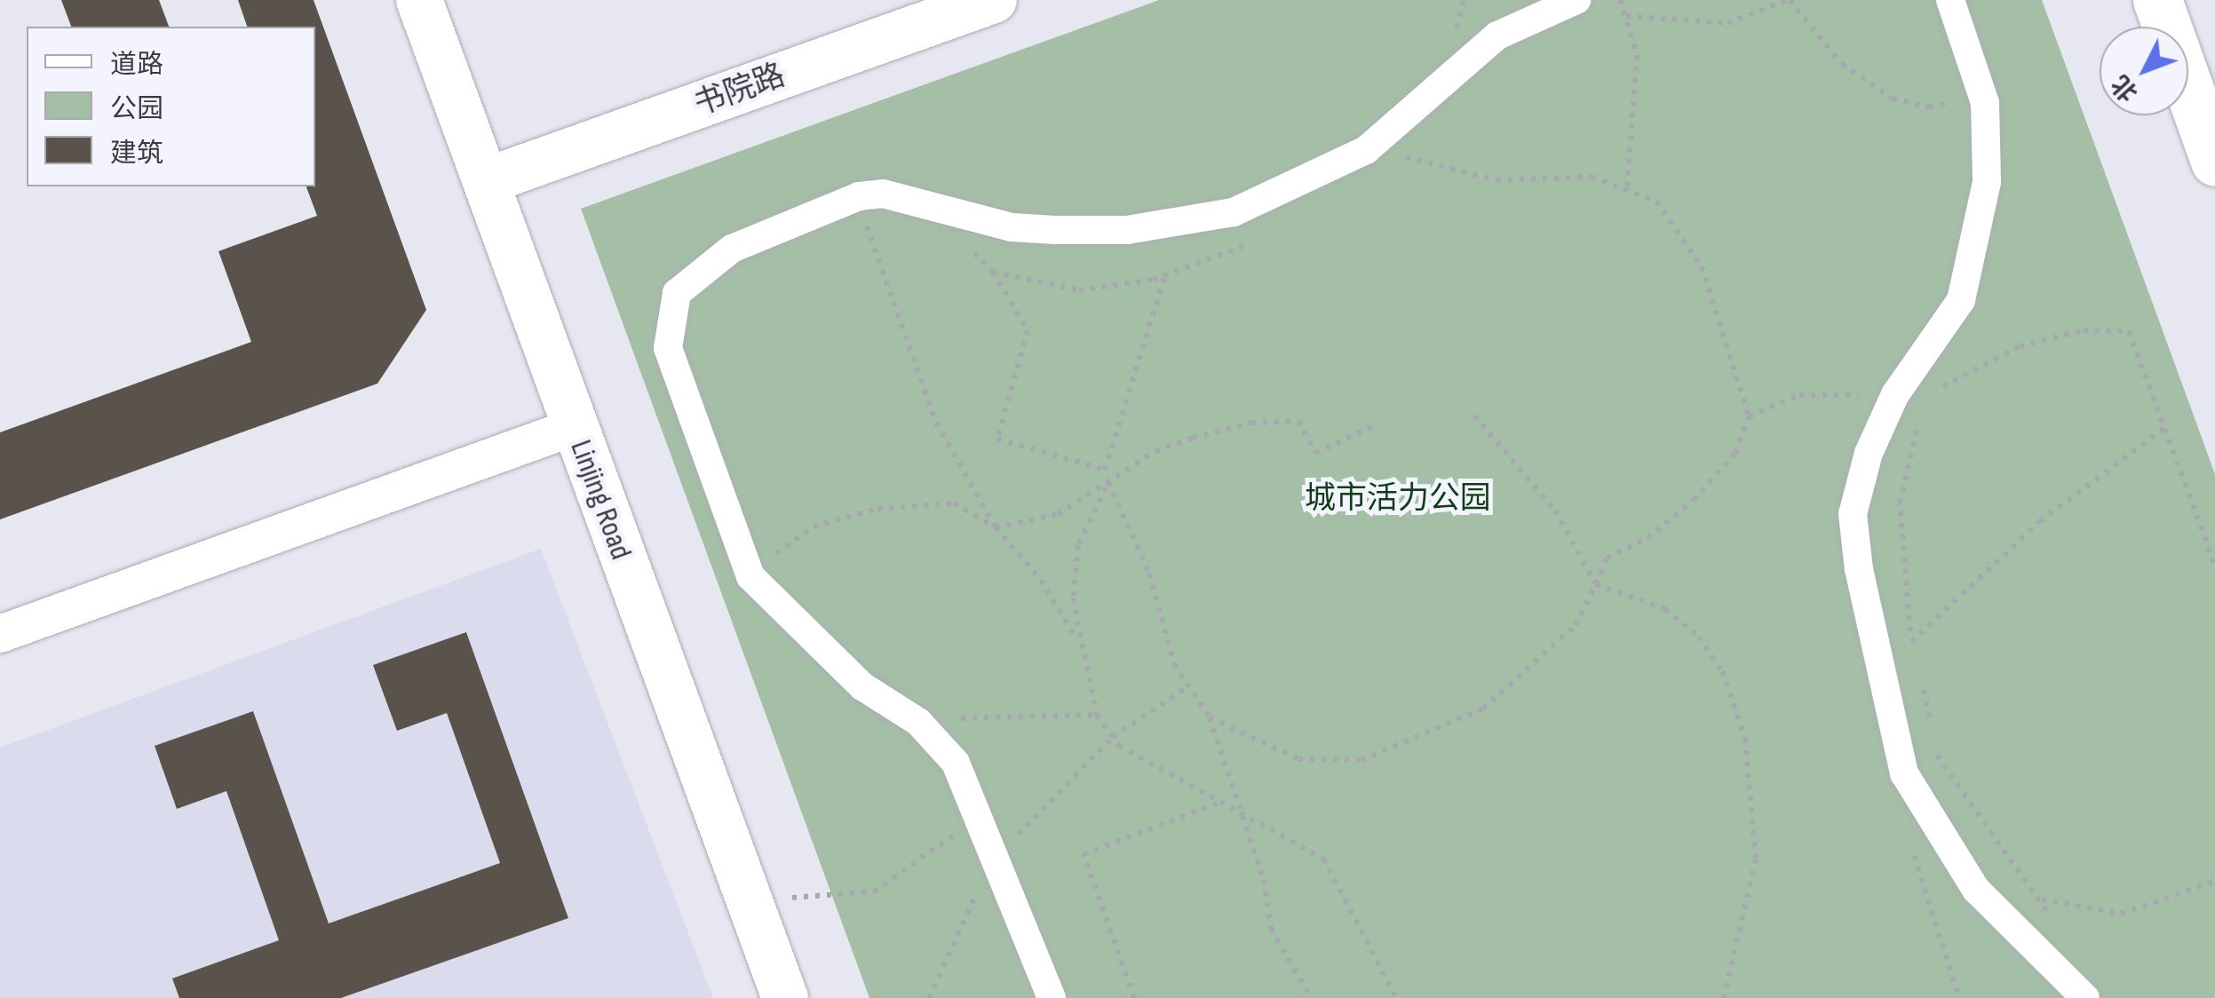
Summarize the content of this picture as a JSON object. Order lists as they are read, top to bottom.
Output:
{
  "streets": {
    "street": ["书院路", "Linjing Road"]
  },
  "crossings": [
    ["书院路", "Linjing Road"]
  ],
  "parks": ["城市活力公园"],
  "legend": ["道路", "公园", "建筑"],
  "north": "bottom left"
}
